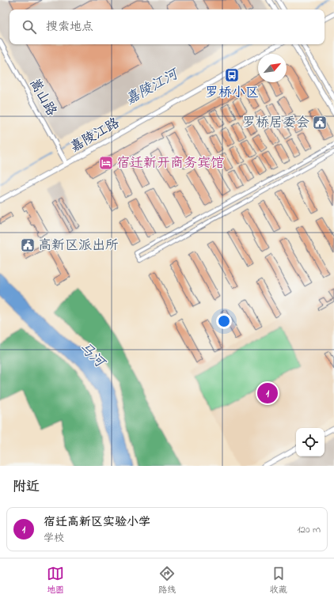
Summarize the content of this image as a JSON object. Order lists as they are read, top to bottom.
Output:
{
  "streets": {
    "street": ["嵩山路", "嘉陵江路"]
  },
  "crossings": [
    ["嵩山路", "嘉陵江路"]
  ],
  "water": ["嘉陵江河", "马河"],
  "places": {
    "bus stop": ["罗桥小区"],
    "public building": ["罗桥居委会", "高新区派出所"],
    "hotel": ["宿迁新开商务宾馆"]
  },
  "north": "top right",
  "page": {
    "search": "搜索地点",
    "pins": "1",
    "heading": "附近",
    "list": [
      {
        "mark": "1",
        "name": "宿迁高新区实验小学",
        "note": "学校",
        "value": "120 m"
      }
    ],
    "nav": ["地图", "路线", "收藏"]
  }
}
